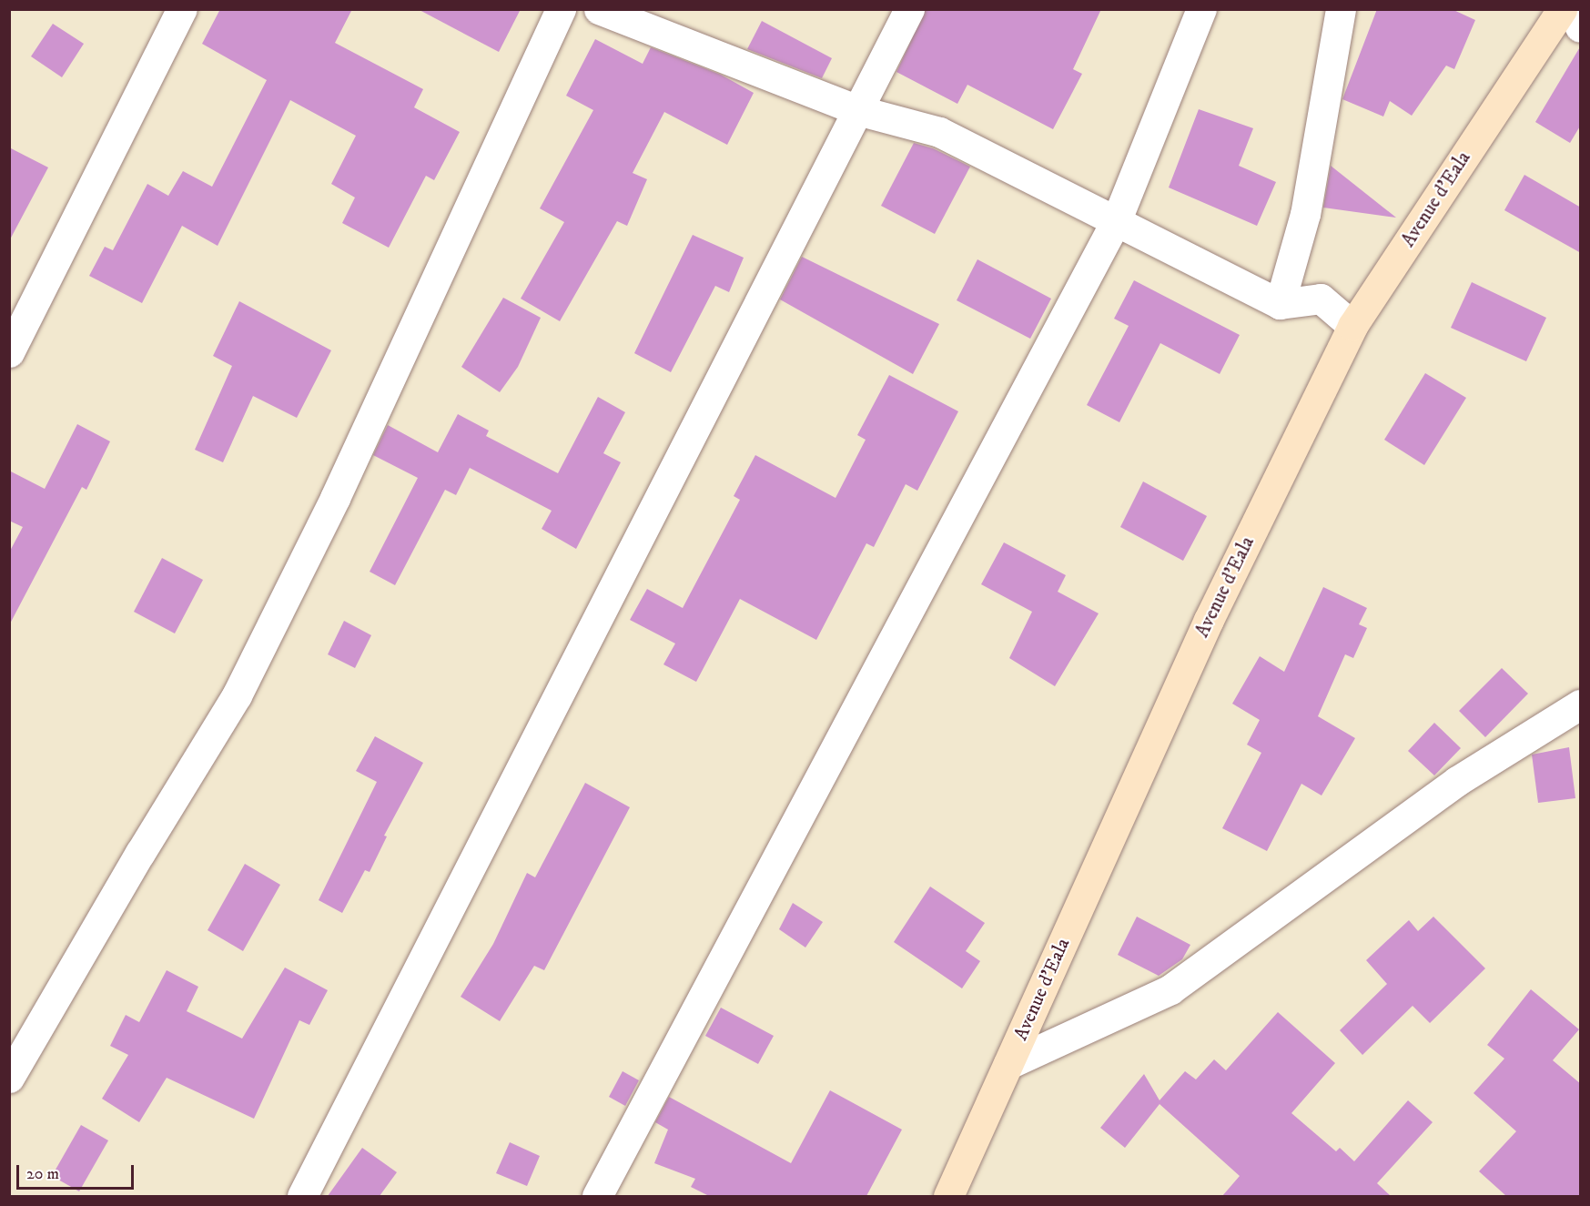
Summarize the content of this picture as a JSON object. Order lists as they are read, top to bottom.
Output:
{
  "streets": {
    "street": ["Avenue d'Eala"]
  },
  "scale_bar": "20 m"
}
